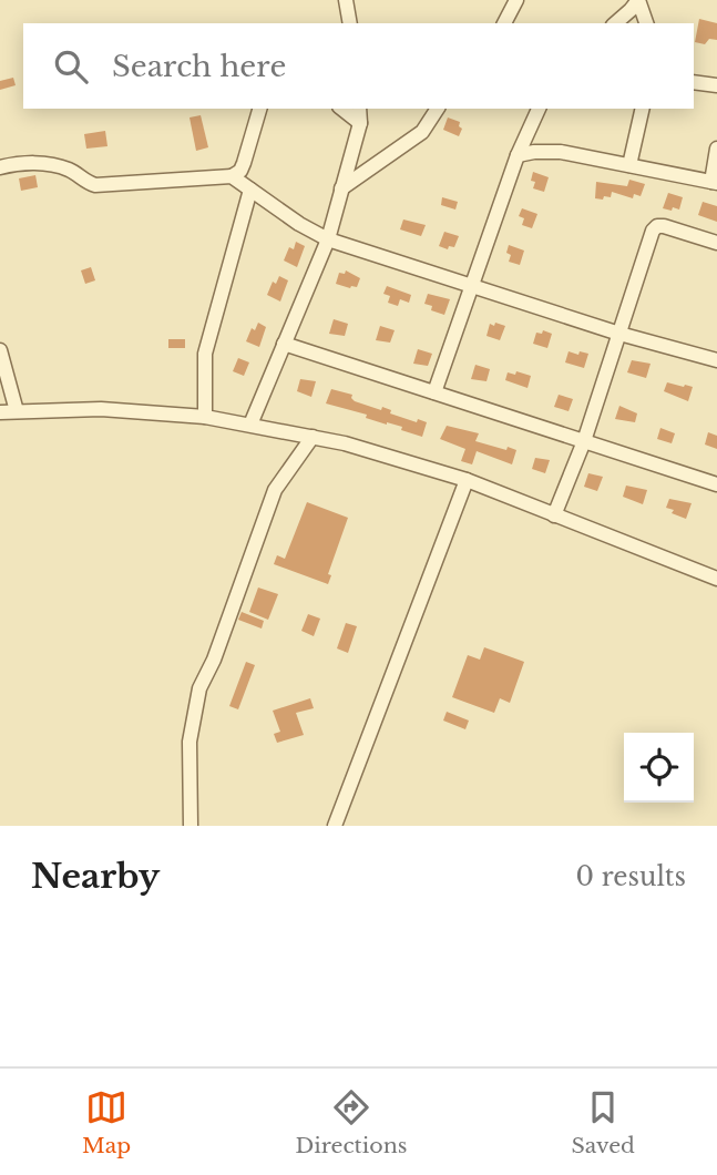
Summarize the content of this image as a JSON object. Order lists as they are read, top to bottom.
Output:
{
  "page": {
    "search": "Search here",
    "heading": ["Nearby", "0 results"],
    "nav": ["Map", "Directions", "Saved"]
  }
}
